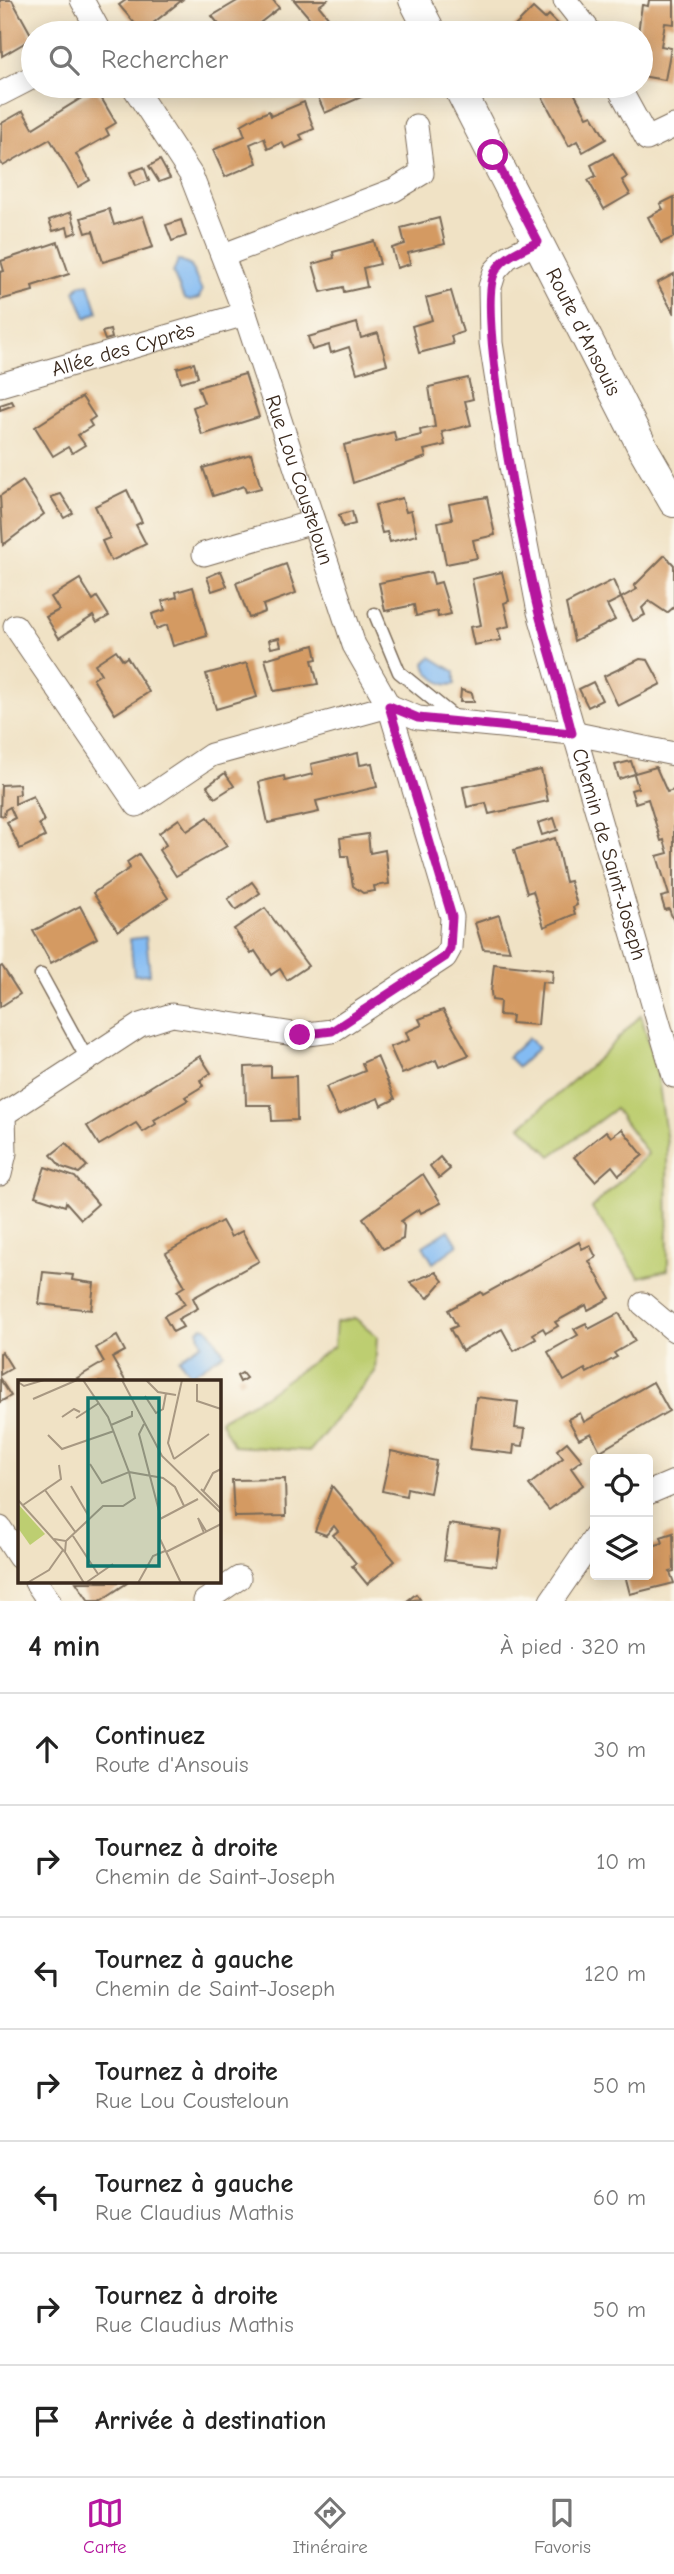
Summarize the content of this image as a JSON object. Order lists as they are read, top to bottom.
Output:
{
  "streets": {
    "street": [
      "Route d'Ansouis",
      "Allée des Cyprès",
      "Rue Lou Cousteloun",
      "Chemin de Saint-Joseph"
    ]
  },
  "crossings": [
    ["Route d'Ansouis", "Chemin de Saint-Joseph"],
    ["Allée des Cyprès", "Rue Lou Cousteloun"]
  ],
  "page": {
    "search": "Rechercher",
    "heading": ["4 min", "À pied · 320 m"],
    "list": [
      ["Continuez", "Route d'Ansouis", "30 m"],
      ["Tournez à droite", "Chemin de Saint-Joseph", "10 m"],
      ["Tournez à gauche", "Chemin de Saint-Joseph", "120 m"],
      ["Tournez à droite", "Rue Lou Cousteloun", "50 m"],
      ["Tournez à gauche", "Rue Claudius Mathis", "60 m"],
      ["Tournez à droite", "Rue Claudius Mathis", "50 m"],
      "Arrivée à destination"
    ],
    "nav": ["Carte", "Itinéraire", "Favoris"]
  }
}
